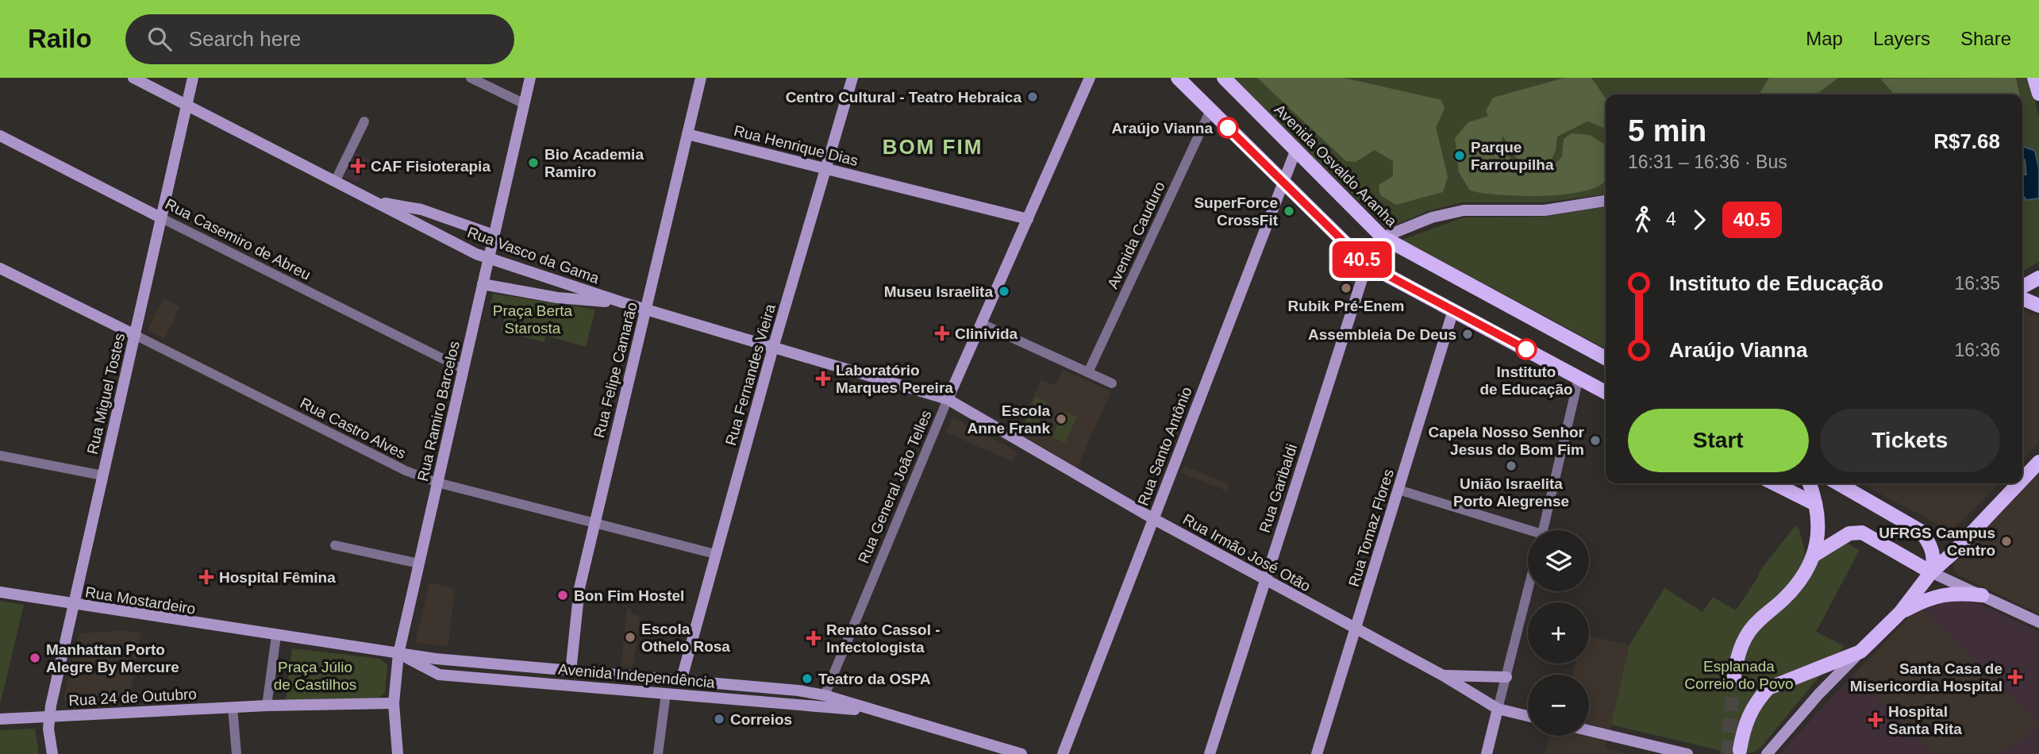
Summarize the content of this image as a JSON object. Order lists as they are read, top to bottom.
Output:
{
  "streets": {
    "main road": ["Avenida Osvaldo Aranha"],
    "street": [
      "Rua Henrique Dias",
      "Avenida Cauduro",
      "Rua Casemiro de Abreu",
      "Rua Vasco da Gama",
      "Rua Felipe Camarão",
      "Rua Fernandes Vieira",
      "Rua Miguel Tostes",
      "Rua Ramiro Barcelos",
      "Rua Castro Alves",
      "Rua Santo Antônio",
      "Rua General João Telles",
      "Rua Garibaldi",
      "Rua Tomaz Flores",
      "Rua Irmão José Otão",
      "Rua Mostardeiro",
      "Avenida Independência",
      "Rua 24 de Outubro"
    ]
  },
  "crossings": [
    ["Rua Henrique Dias", "Rua Felipe Camarão"],
    ["Rua Henrique Dias", "Rua Fernandes Vieira"],
    ["Rua Henrique Dias", "Rua General João Telles"],
    ["Avenida Osvaldo Aranha", "Rua Santo Antônio"],
    ["Avenida Osvaldo Aranha", "Rua Garibaldi"],
    ["Rua Casemiro de Abreu", "Rua Miguel Tostes"],
    ["Rua Casemiro de Abreu", "Rua Ramiro Barcelos"],
    ["Rua Vasco da Gama", "Rua Felipe Camarão"],
    ["Rua Vasco da Gama", "Rua Fernandes Vieira"],
    ["Rua Vasco da Gama", "Rua Miguel Tostes"],
    ["Rua Vasco da Gama", "Rua General João Telles"],
    ["Rua Vasco da Gama", "Rua Irmão José Otão"],
    ["Rua Felipe Camarão", "Rua Castro Alves"],
    ["Rua Felipe Camarão", "Avenida Independência"],
    ["Rua Fernandes Vieira", "Rua Castro Alves"],
    ["Rua Fernandes Vieira", "Avenida Independência"],
    ["Rua Miguel Tostes", "Rua Castro Alves"],
    ["Rua Miguel Tostes", "Rua Mostardeiro"],
    ["Rua Miguel Tostes", "Rua 24 de Outubro"],
    ["Rua Ramiro Barcelos", "Rua Castro Alves"],
    ["Rua Ramiro Barcelos", "Avenida Independência"],
    ["Rua Santo Antônio", "Rua Irmão José Otão"],
    ["Rua General João Telles", "Rua Irmão José Otão"],
    ["Rua General João Telles", "Avenida Independência"],
    ["Rua Garibaldi", "Rua Irmão José Otão"],
    ["Rua Tomaz Flores", "Rua Irmão José Otão"],
    ["Rua Mostardeiro", "Avenida Independência"]
  ],
  "districts": ["BOM FIM"],
  "parks": ["Praça Berta Starosta", "Esplanada Correio do Povo", "Praça Júlio de Castilhos"],
  "places": {
    "other": [
      "Centro Cultural - Teatro Hebraica",
      "Araújo Vianna",
      "Parque Farroupilha",
      "Bio Academia Ramiro",
      "SuperForce CrossFit",
      "Rubik Pré-Enem",
      "Museu Israelita",
      "Assembleia De Deus",
      "Instituto de Educação",
      "Escola Anne Frank",
      "Capela Nosso Senhor Jesus do Bom Fim",
      "União Israelita Porto Alegrense",
      "UFRGS Campus Centro",
      "Bon Fim Hostel",
      "Escola Othelo Rosa",
      "Manhattan Porto Alegre By Mercure",
      "Teatro da OSPA",
      "Correios"
    ],
    "health": [
      "CAF Fisioterapia",
      "Clinivida",
      "Laboratório Marques Pereira",
      "Hospital Fêmina",
      "Renato Cassol - Infectologista",
      "Santa Casa de Misericordia Hospital",
      "Hospital Santa Rita"
    ]
  },
  "lines": ["bus line 40.5"],
  "page": {
    "header": "Railo",
    "search": "Search here",
    "nav": ["Map", "Layers", "Share"],
    "on_map": "40.5",
    "heading": ["5 min", "16:31 – 16:36 · Bus", "R$7.68"],
    "legs": ["4", "40.5"],
    "list": [
      {
        "name": "Instituto de Educação",
        "value": "16:35"
      },
      {
        "name": "Araújo Vianna",
        "value": "16:36"
      }
    ],
    "buttons": ["Start", "Tickets"],
    "map_buttons": ["+", "−"]
  }
}
